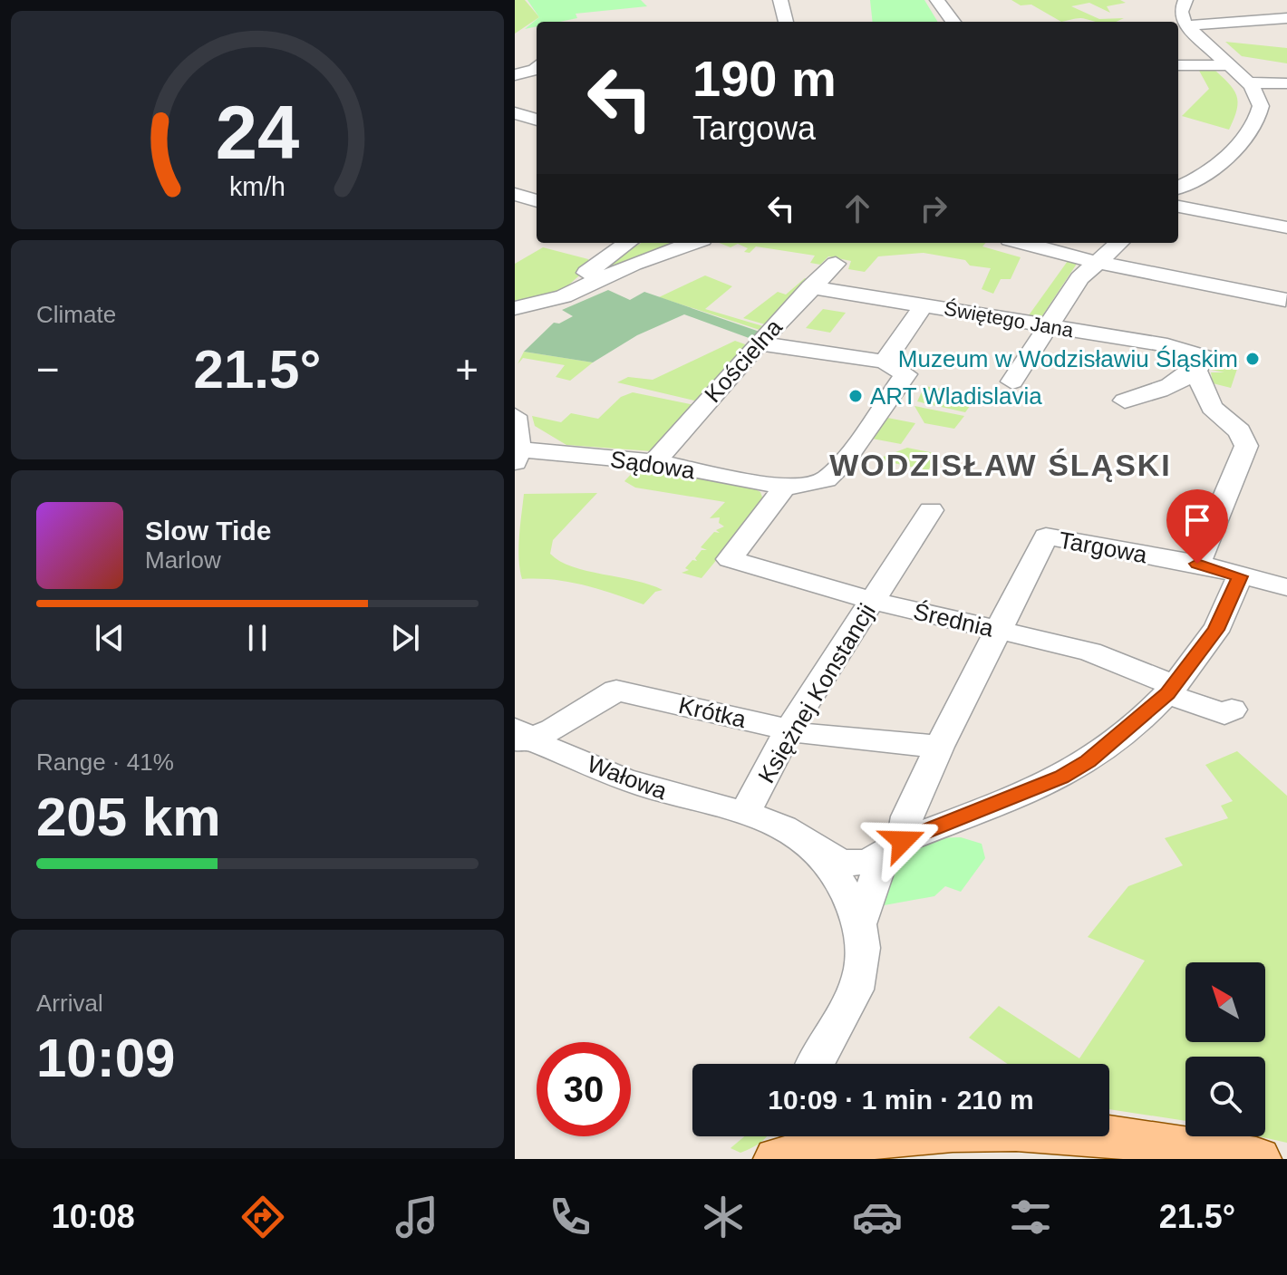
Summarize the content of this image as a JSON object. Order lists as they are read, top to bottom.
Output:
{
  "streets": {
    "street": [
      "Świętego Jana",
      "Kościelna",
      "Sądowa",
      "Targowa",
      "Średnia",
      "Księżnej Konstancji",
      "Krótka",
      "Wałowa"
    ]
  },
  "crossings": [
    ["Świętego Jana", "Kościelna"],
    ["Kościelna", "Sądowa"],
    ["Sądowa", "Średnia"],
    ["Targowa", "Średnia"],
    ["Średnia", "Księżnej Konstancji"],
    ["Księżnej Konstancji", "Krótka"],
    ["Księżnej Konstancji", "Wałowa"],
    ["Krótka", "Wałowa"]
  ],
  "districts": ["WODZISŁAW ŚLĄSKI"],
  "places": ["Muzeum w Wodzisławiu Śląskim", "ART Wladislavia"],
  "north": "top left",
  "page": {
    "turn": ["190 m", "Targowa"],
    "tile": [
      "Climate",
      ["Range · 41%", "205 km"],
      ["Arrival", "10:09"]
    ],
    "heat": ["−", "21.5°", "+"],
    "song": ["Slow Tide", "Marlow"],
    "limit": "30",
    "trip": "10:09 · 1 min · 210 m",
    "tabs": ["10:08", "21.5°"],
    "gauge": ["24", "km/h"]
  }
}
